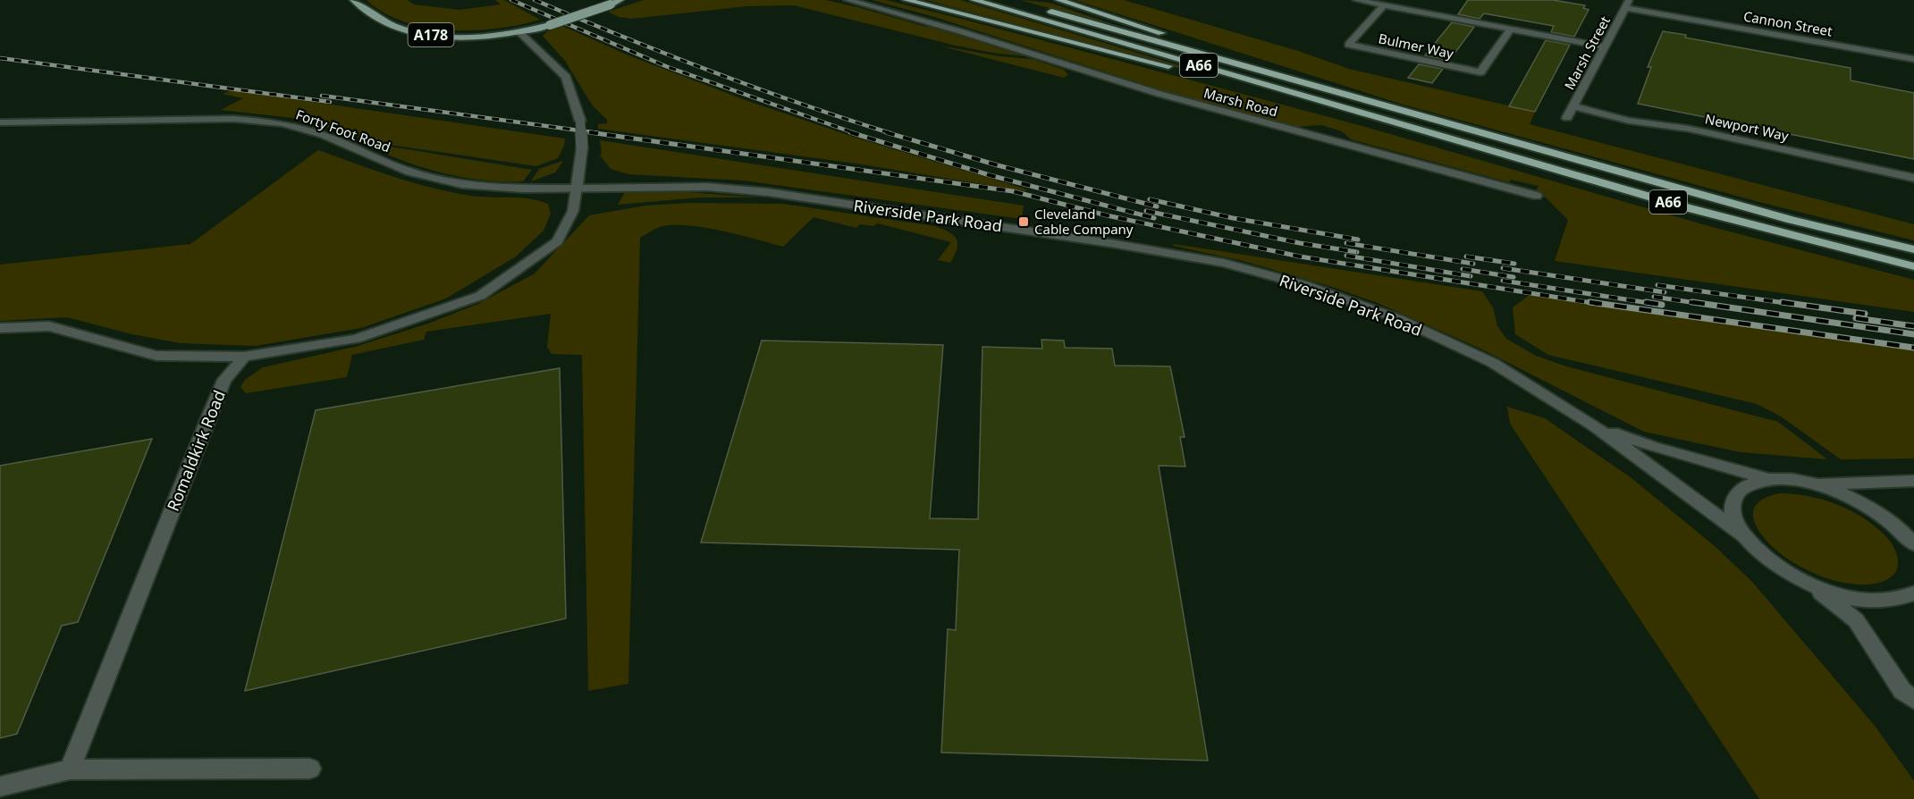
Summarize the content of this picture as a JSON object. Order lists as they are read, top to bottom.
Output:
{
  "streets": {
    "highway": ["A66"],
    "main road": ["A178"],
    "street": [
      "Cannon Street",
      "Bulmer Way",
      "Marsh Street",
      "Marsh Road",
      "Newport Way",
      "Forty Foot Road",
      "Riverside Park Road",
      "Romaldkirk Road"
    ]
  },
  "crossings": [
    ["Cannon Street", "Marsh Street"],
    ["Marsh Street", "Newport Way"],
    ["Forty Foot Road", "Riverside Park Road"]
  ],
  "places": {
    "transit": ["Cleveland Cable Company"]
  }
}
